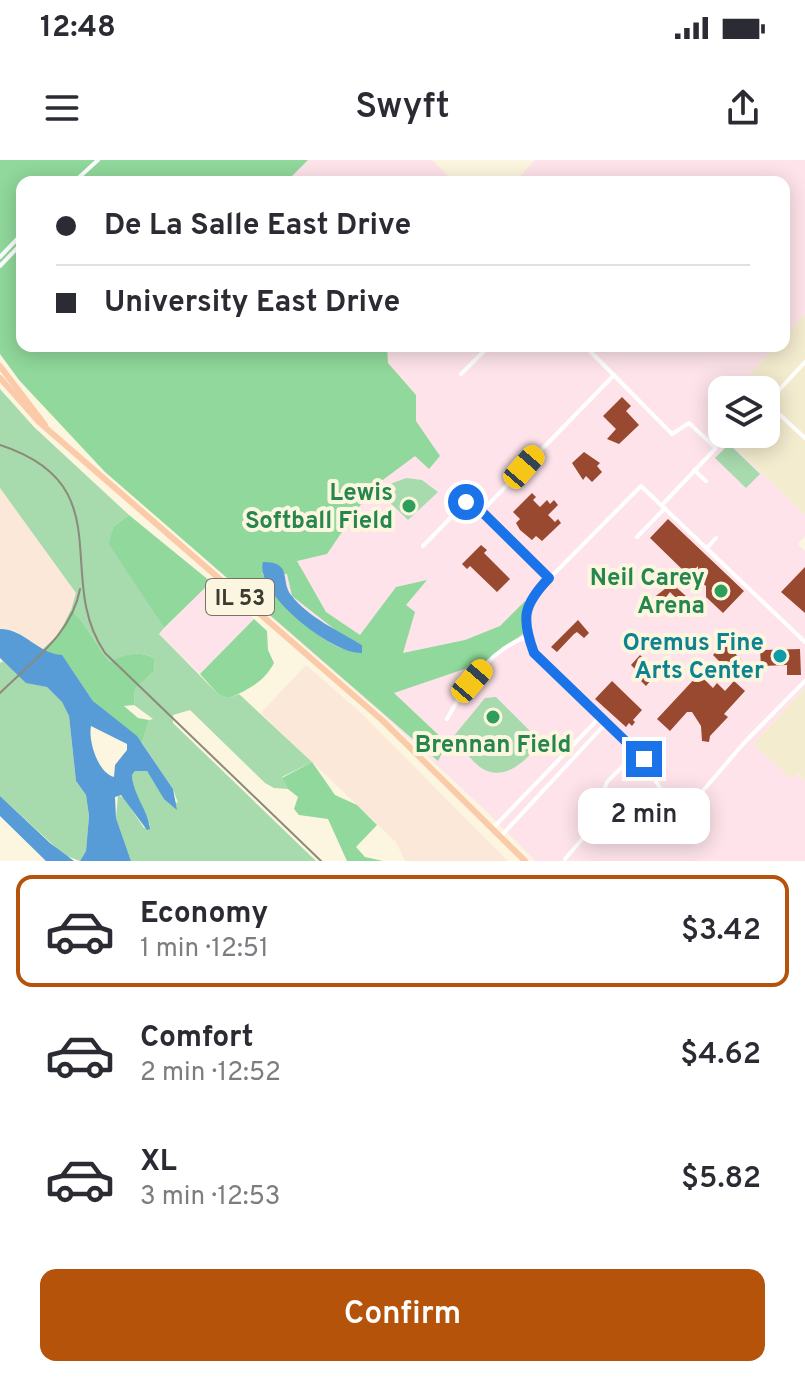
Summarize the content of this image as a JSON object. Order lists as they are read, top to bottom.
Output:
{
  "streets": {
    "main road": ["IL 53"]
  },
  "places": [
    "Lewis Softball Field",
    "Neil Carey Arena",
    "Oremus Fine Arts Center",
    "Brennan Field"
  ],
  "page": {
    "status": "12:48",
    "header": "Swyft",
    "banner": ["De La Salle East Drive", "University East Drive"],
    "bubble": "2 min",
    "list": [
      {
        "name": "Economy",
        "note": "1 min · 12:51",
        "value": "$3.42"
      },
      {
        "name": "Comfort",
        "note": "2 min · 12:52",
        "value": "$4.62"
      },
      {
        "name": "XL",
        "note": "3 min · 12:53",
        "value": "$5.82"
      }
    ],
    "buttons": "Confirm"
  }
}
